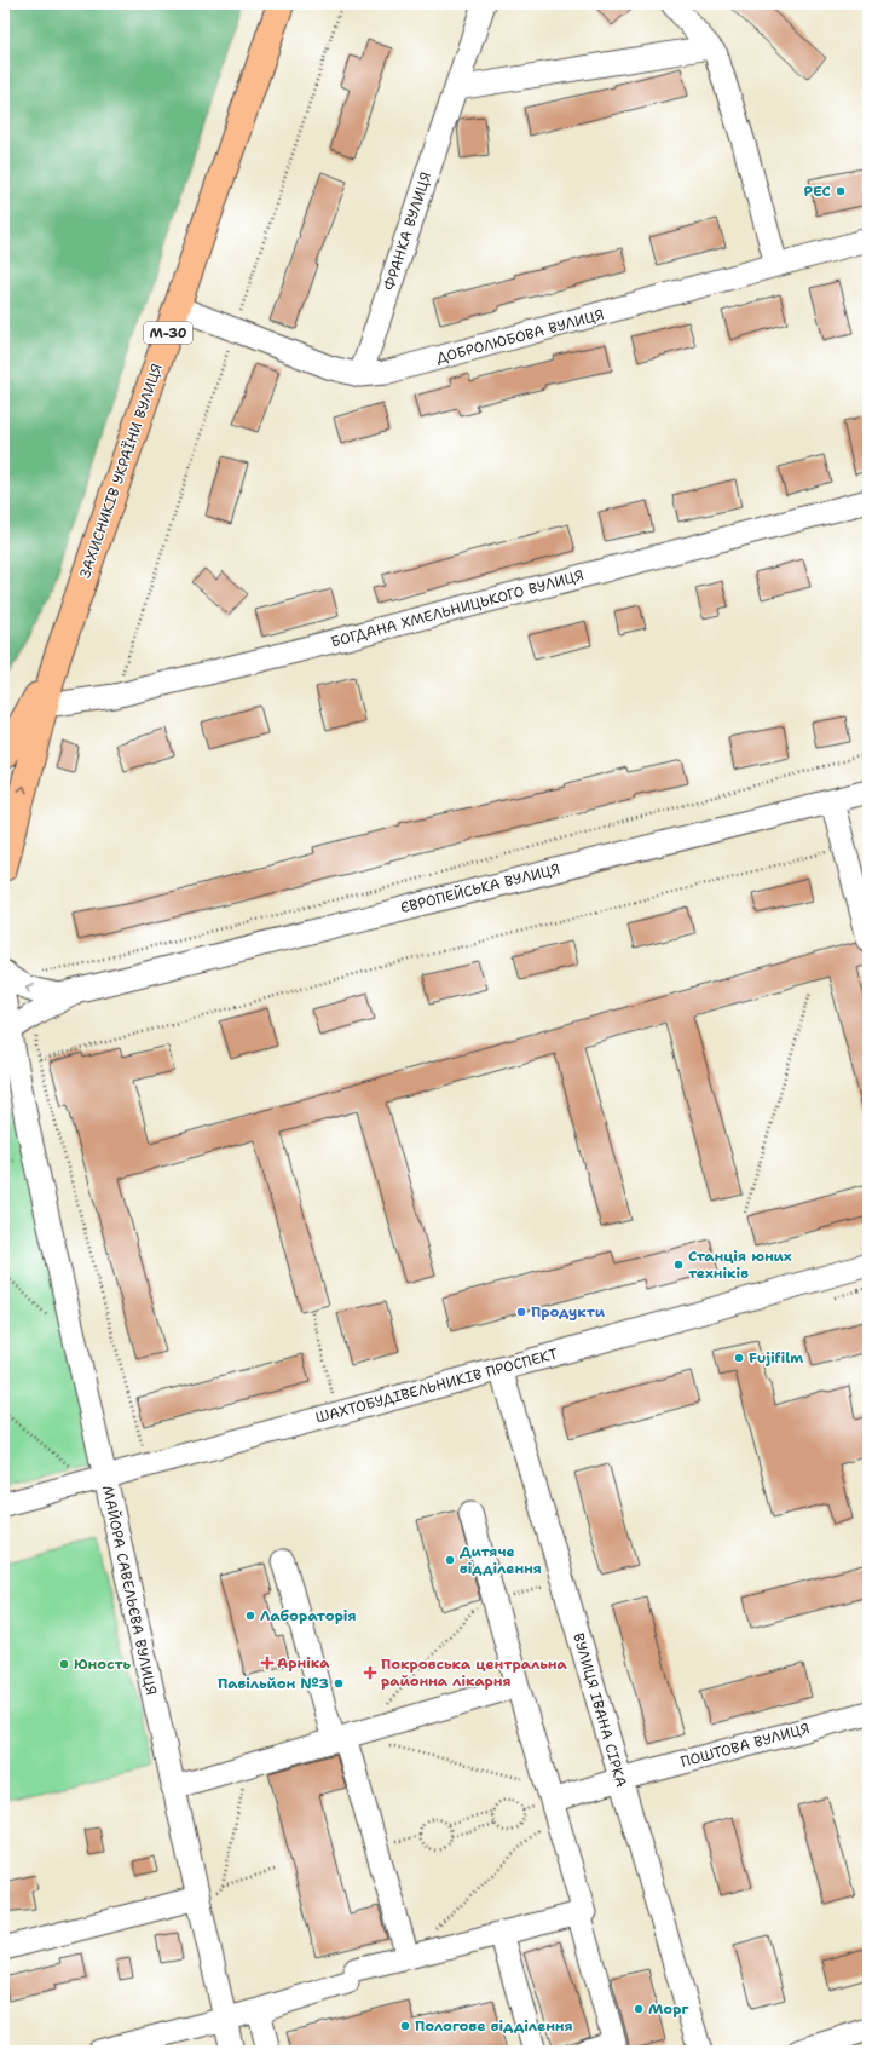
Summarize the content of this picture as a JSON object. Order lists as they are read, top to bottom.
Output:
{
  "streets": {
    "highway": ["М-30", "ЗАХИСНИКІВ УКРАЇНИ ВУЛИЦЯ"],
    "street": [
      "ФРАНКА ВУЛИЦЯ",
      "ДОБРОЛЮБОВА ВУЛИЦЯ",
      "БОГДАНА ХМЕЛЬНИЦЬКОГО ВУЛИЦЯ",
      "ЄВРОПЕЙСЬКА ВУЛИЦЯ",
      "ШАХТОБУДІВЕЛЬНИКІВ ПРОСПЕКТ",
      "МАЙОРА САВЕЛЬЄВА ВУЛИЦЯ",
      "ВУЛИЦЯ ІВАНА СІРКА",
      "ПОШТОВА ВУЛИЦЯ"
    ]
  },
  "crossings": [
    ["ФРАНКА ВУЛИЦЯ", "ДОБРОЛЮБОВА ВУЛИЦЯ"],
    ["ДОБРОЛЮБОВА ВУЛИЦЯ", "ЗАХИСНИКІВ УКРАЇНИ ВУЛИЦЯ"],
    ["ЗАХИСНИКІВ УКРАЇНИ ВУЛИЦЯ", "БОГДАНА ХМЕЛЬНИЦЬКОГО ВУЛИЦЯ"],
    ["ЄВРОПЕЙСЬКА ВУЛИЦЯ", "МАЙОРА САВЕЛЬЄВА ВУЛИЦЯ"],
    ["ШАХТОБУДІВЕЛЬНИКІВ ПРОСПЕКТ", "МАЙОРА САВЕЛЬЄВА ВУЛИЦЯ"],
    ["ШАХТОБУДІВЕЛЬНИКІВ ПРОСПЕКТ", "ВУЛИЦЯ ІВАНА СІРКА"],
    ["ВУЛИЦЯ ІВАНА СІРКА", "ПОШТОВА ВУЛИЦЯ"]
  ],
  "places": {
    "other": [
      "РЕС",
      "Станція юних техніків",
      "Продукти",
      "Fujifilm",
      "Дитяче відділення",
      "Лабораторія",
      "Юность",
      "Павільйон №3",
      "Морг",
      "Пологове відділення"
    ],
    "health": ["Арніка", "Покровська центральна районна лікарня"]
  }
}
